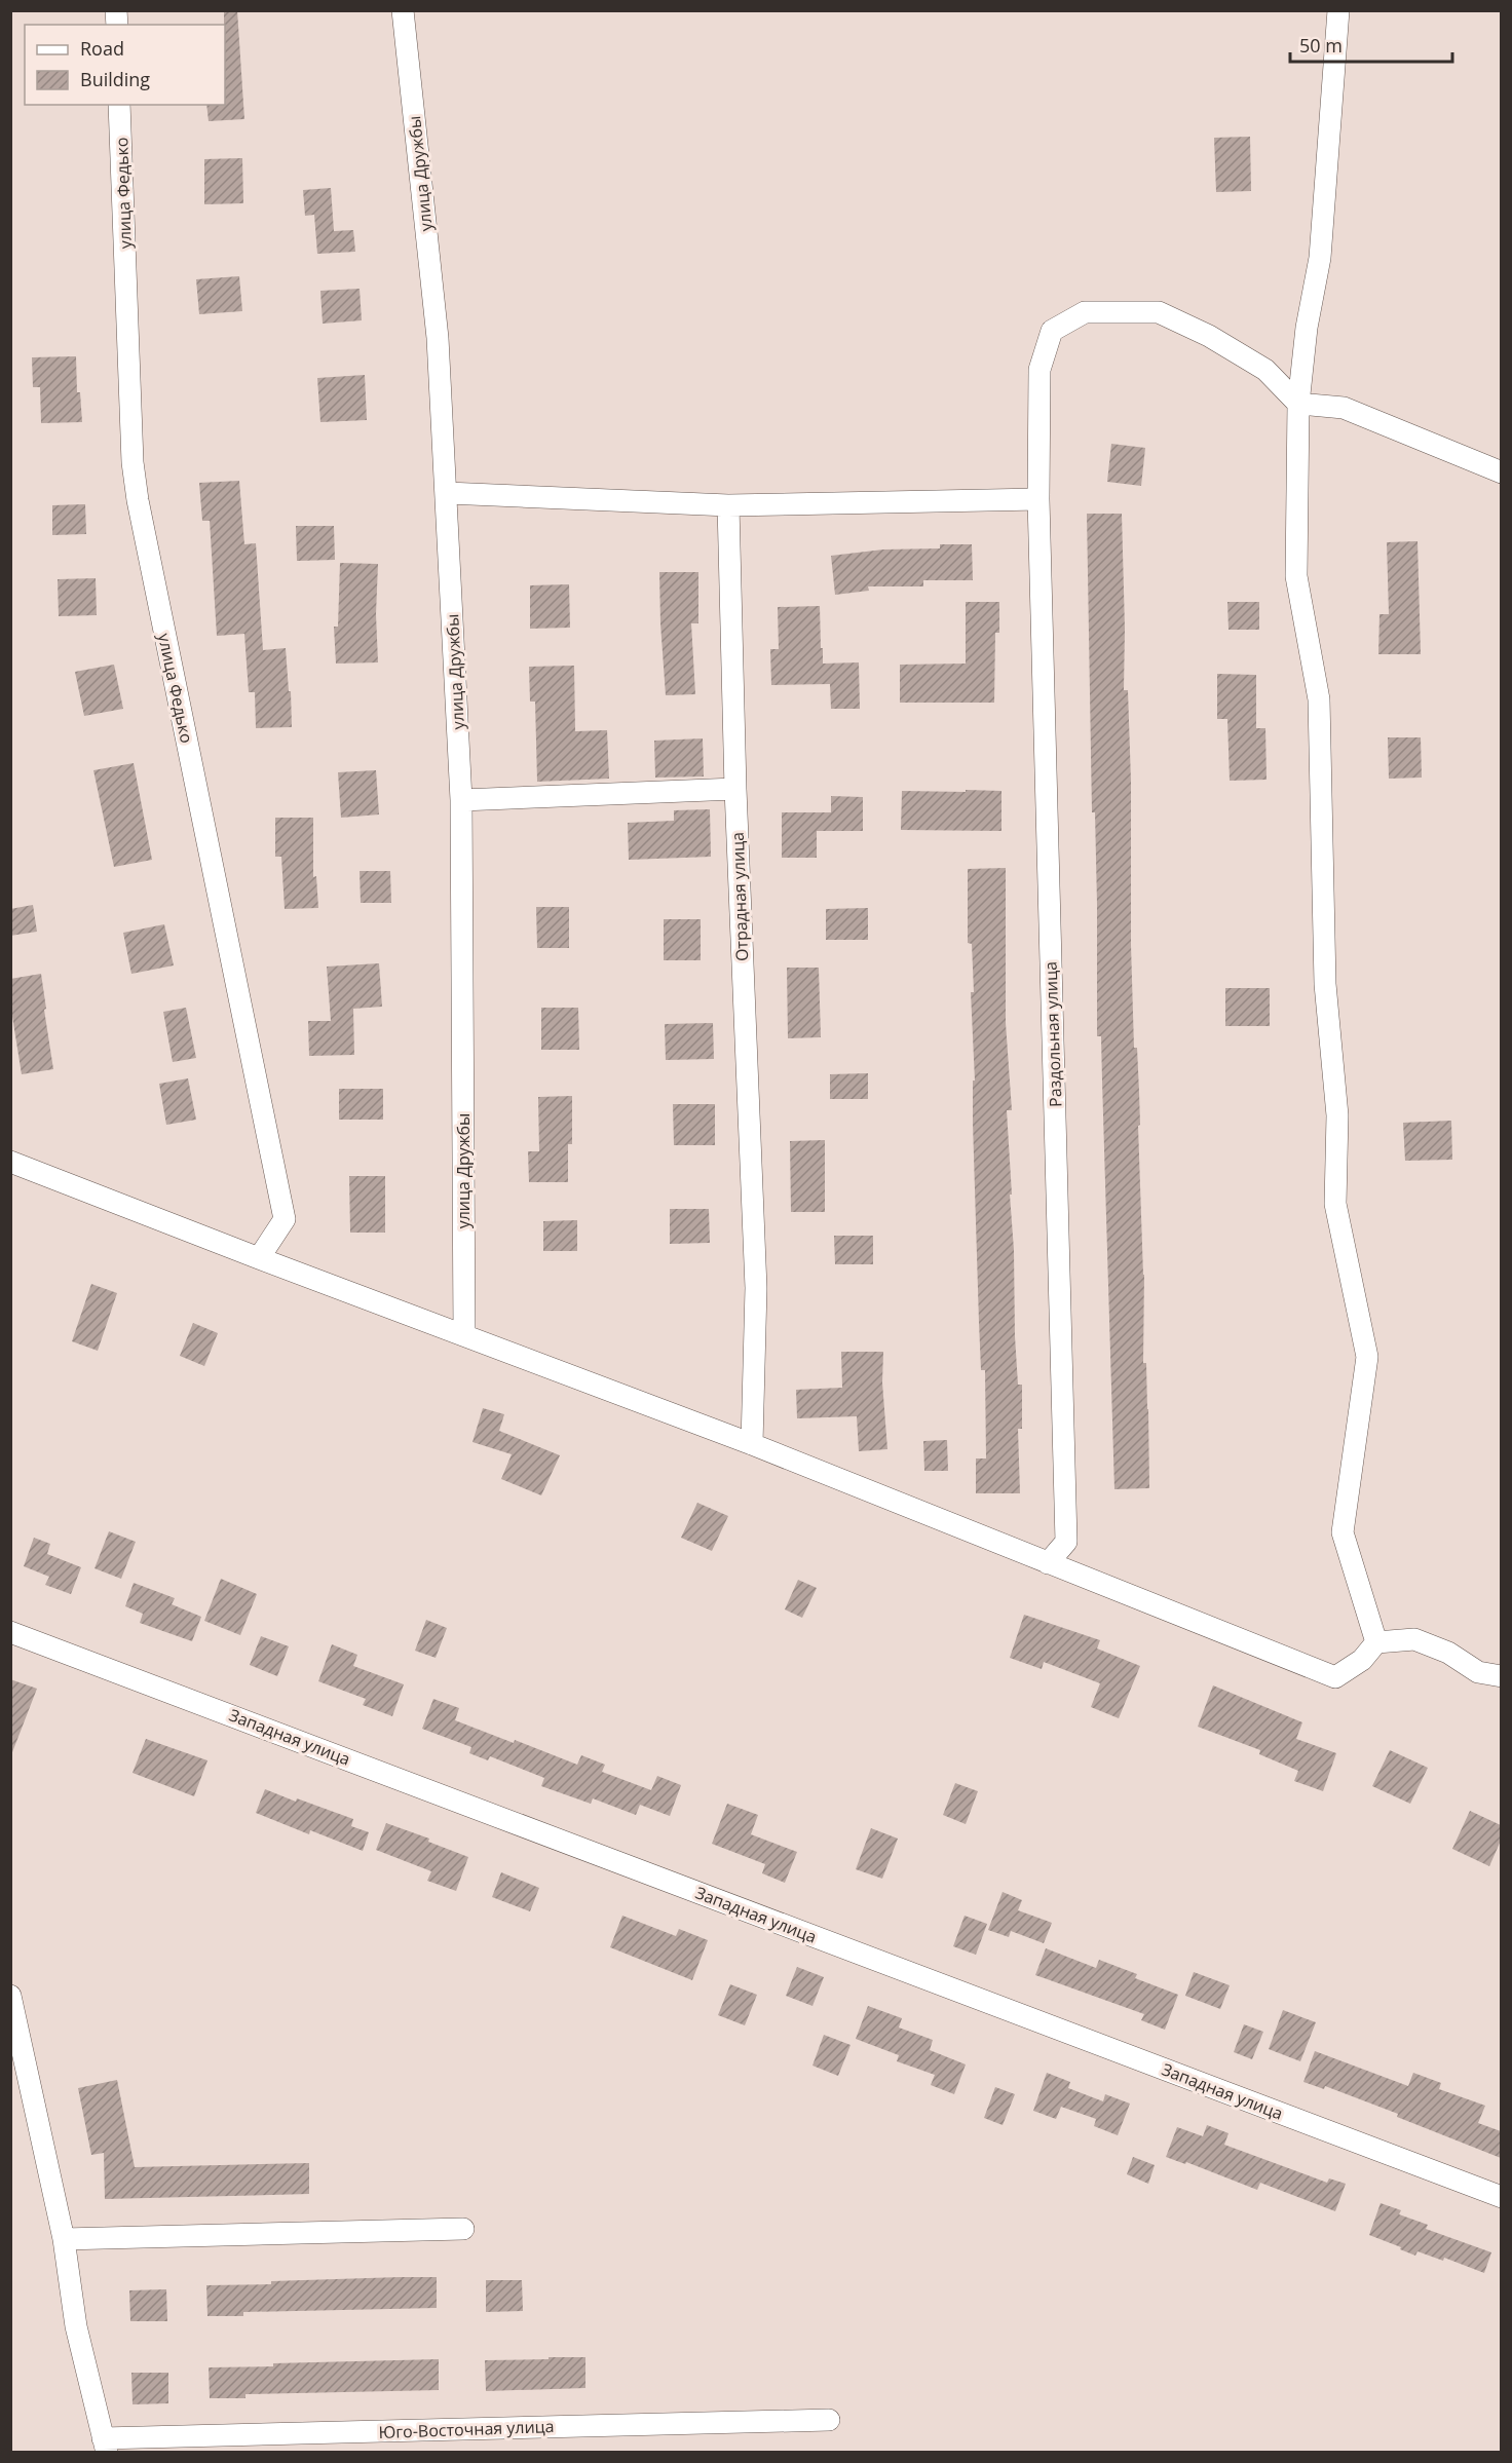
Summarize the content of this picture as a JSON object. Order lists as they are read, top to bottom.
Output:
{
  "streets": {
    "street": [
      "улица Дружбы",
      "улица Федько",
      "Отрадная улица",
      "Раздольная улица",
      "Западная улица",
      "Юго-Восточная улица"
    ]
  },
  "legend": ["Road", "Building"],
  "scale_bar": "50 m"
}
